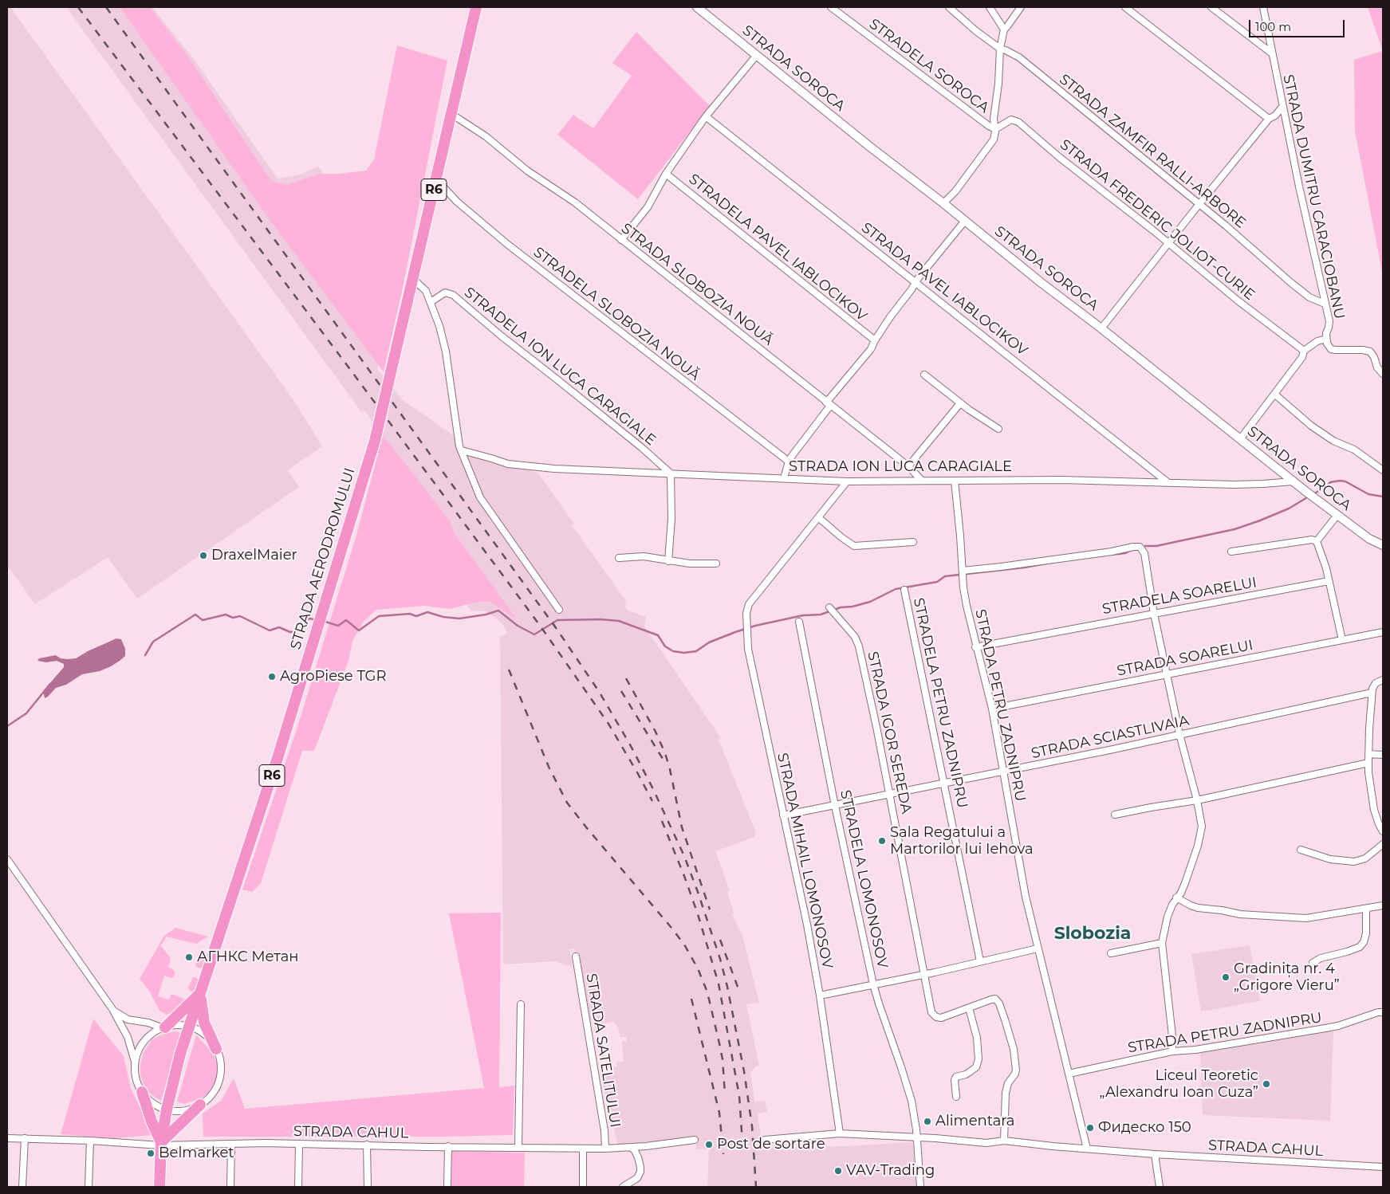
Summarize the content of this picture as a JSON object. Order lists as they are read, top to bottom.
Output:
{
  "streets": {
    "highway": ["R6", "STRADA AERODROMULUI"],
    "street": [
      "STRADELA SOROCА",
      "STRADA SOROCA",
      "STRADA ZAMFIR RALLI-ARBORE",
      "STRADA DUMITRU CARACIOBANU",
      "STRADA FREDERIC JOLIOT-CURIE",
      "STRADELA PAVEL IABLOCIKOV",
      "STRADA SLOBOZIA NOUĂ",
      "STRADA PAVEL IABLOCIKOV",
      "STRADELA SLOBOZIA NOUĂ",
      "STRADELA ION LUCA CARAGIALE",
      "STRADA ION LUCA CARAGIALE",
      "STRADELA SOARELUI",
      "STRADA SOARELUI",
      "STRADELA PETRU ZADNIPRU",
      "STRADA PETRU ZADNIPRU",
      "STRADA IGOR SEREDA",
      "STRADA SCIASTLIVAIA",
      "STRADA MIHAIL LOMONOSOV",
      "STRADELA LOMONOSOV",
      "STRADA SATELITULUI",
      "STRADA CAHUL"
    ]
  },
  "crossings": [
    ["STRADELA SOROCА", "STRADA FREDERIC JOLIOT-CURIE"],
    ["STRADA SOROCA", "STRADA ION LUCA CARAGIALE"],
    ["STRADA ZAMFIR RALLI-ARBORE", "STRADA DUMITRU CARACIOBANU"],
    ["R6", "STRADA AERODROMULUI"],
    ["R6", "STRADA CAHUL"],
    ["STRADA SLOBOZIA NOUĂ", "STRADA ION LUCA CARAGIALE"],
    ["STRADA SLOBOZIA NOUĂ", "STRADA AERODROMULUI"],
    ["STRADA PAVEL IABLOCIKOV", "STRADA ION LUCA CARAGIALE"],
    ["STRADELA SLOBOZIA NOUĂ", "STRADA AERODROMULUI"],
    ["STRADELA ION LUCA CARAGIALE", "STRADA ION LUCA CARAGIALE"],
    ["STRADA ION LUCA CARAGIALE", "STRADA PETRU ZADNIPRU"],
    ["STRADA ION LUCA CARAGIALE", "STRADA MIHAIL LOMONOSOV"],
    ["STRADELA SOARELUI", "STRADA PETRU ZADNIPRU"],
    ["STRADA SOARELUI", "STRADA PETRU ZADNIPRU"],
    ["STRADELA PETRU ZADNIPRU", "STRADA SCIASTLIVAIA"],
    ["STRADA PETRU ZADNIPRU", "STRADA SCIASTLIVAIA"],
    ["STRADA PETRU ZADNIPRU", "STRADA CAHUL"],
    ["STRADA IGOR SEREDA", "STRADA SCIASTLIVAIA"],
    ["STRADA SCIASTLIVAIA", "STRADA MIHAIL LOMONOSOV"],
    ["STRADA SCIASTLIVAIA", "STRADELA LOMONOSOV"],
    ["STRADA MIHAIL LOMONOSOV", "STRADA CAHUL"],
    ["STRADELA LOMONOSOV", "STRADA CAHUL"],
    ["STRADA SATELITULUI", "STRADA CAHUL"]
  ],
  "districts": ["Slobozia"],
  "places": [
    "DraxelMaier",
    "AgroPiese TGR",
    "Sala Regatului a Martorilor lui Iehova",
    "АГНКС Метан",
    "Gradinița nr. 4 „Grigore Vieru”",
    "Liceul Teoretic „Alexandru Ioan Cuza”",
    "Alimentara",
    "Фидеско 150",
    "Post de sortare",
    "Belmarket",
    "VAV-Trading"
  ],
  "scale_bar": "100 m"
}
